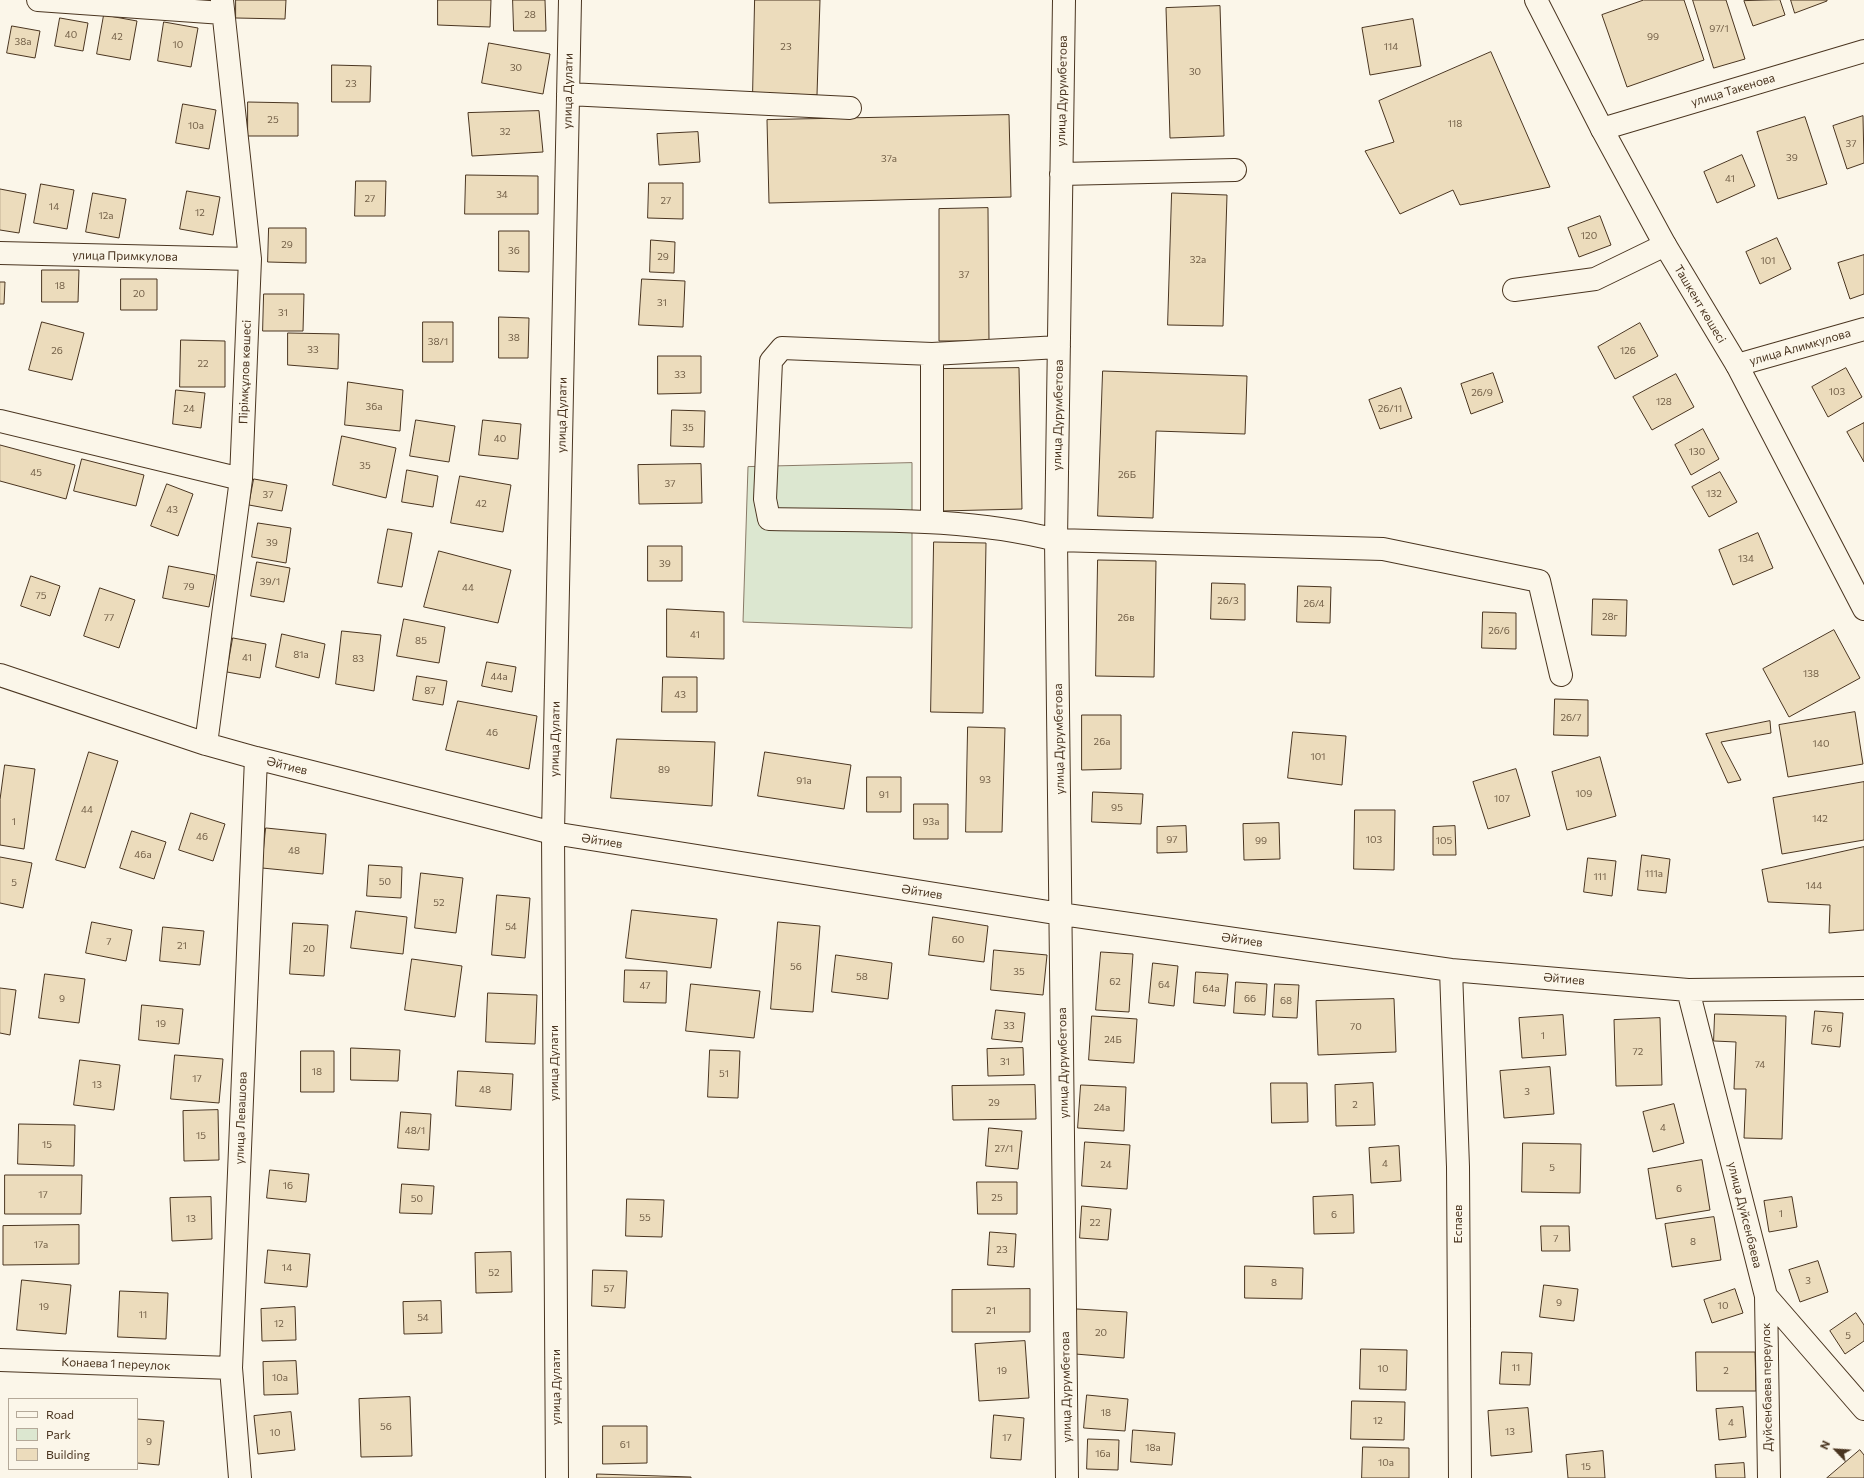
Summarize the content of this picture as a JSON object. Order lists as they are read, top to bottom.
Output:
{
  "streets": {
    "street": [
      "улица Такенова",
      "улица Дулати",
      "улица Дурумбетова",
      "улица Примкулова",
      "Ташкент көшесі",
      "улица Алимкулова",
      "Пірімқұлов көшесі",
      "Әйтиев",
      "улица Левашова",
      "улица Дуйсенбаева",
      "Еспаев",
      "Конаева 1 переулок",
      "Дуйсенбаева переулок"
    ]
  },
  "crossings": [
    ["улица Такенова", "Ташкент көшесі"],
    ["улица Дулати", "Әйтиев"],
    ["улица Дурумбетова", "Әйтиев"],
    ["улица Примкулова", "Пірімқұлов көшесі"],
    ["Ташкент көшесі", "улица Алимкулова"],
    ["Пірімқұлов көшесі", "Әйтиев"],
    ["Әйтиев", "улица Левашова"],
    ["Әйтиев", "улица Дуйсенбаева"],
    ["Әйтиев", "Еспаев"],
    ["улица Левашова", "Конаева 1 переулок"],
    ["улица Дуйсенбаева", "Дуйсенбаева переулок"]
  ],
  "house_numbers": [
    "28",
    "97/1",
    "40",
    "42",
    "99",
    "38а",
    "10",
    "23",
    "114",
    "30",
    "30",
    "23",
    "25",
    "118",
    "10а",
    "32",
    "37",
    "39",
    "37а",
    "41",
    "34",
    "27",
    "27",
    "14",
    "12",
    "12а",
    "120",
    "29",
    "36",
    "29",
    "32а",
    "101",
    "37",
    "18",
    "20",
    "31",
    "31",
    "38",
    "38/1",
    "33",
    "26",
    "126",
    "22",
    "33",
    "103",
    "26/9",
    "128",
    "36а",
    "24",
    "26/11",
    "35",
    "40",
    "130",
    "35",
    "45",
    "26Б",
    "37",
    "132",
    "37",
    "42",
    "43",
    "39",
    "134",
    "39",
    "39/1",
    "79",
    "44",
    "75",
    "26/3",
    "26/4",
    "28г",
    "77",
    "26в",
    "26/6",
    "41",
    "85",
    "81а",
    "41",
    "83",
    "138",
    "44а",
    "87",
    "43",
    "26/7",
    "46",
    "26а",
    "140",
    "101",
    "89",
    "93",
    "91а",
    "109",
    "91",
    "107",
    "95",
    "44",
    "142",
    "1",
    "93а",
    "46",
    "97",
    "103",
    "99",
    "105",
    "48",
    "46а",
    "111а",
    "111",
    "50",
    "5",
    "144",
    "52",
    "54",
    "60",
    "7",
    "21",
    "20",
    "56",
    "35",
    "58",
    "62",
    "64",
    "47",
    "64а",
    "9",
    "66",
    "68",
    "19",
    "33",
    "70",
    "76",
    "1",
    "24Б",
    "72",
    "31",
    "74",
    "18",
    "51",
    "17",
    "13",
    "48",
    "3",
    "29",
    "2",
    "24а",
    "4",
    "48/1",
    "15",
    "15",
    "27/1",
    "4",
    "24",
    "5",
    "16",
    "6",
    "17",
    "25",
    "50",
    "1",
    "6",
    "55",
    "13",
    "22",
    "7",
    "8",
    "17а",
    "23",
    "14",
    "52",
    "3",
    "8",
    "57",
    "9",
    "10",
    "19",
    "21",
    "11",
    "54",
    "12",
    "20",
    "5",
    "11",
    "10",
    "19",
    "2",
    "10а",
    "18",
    "12",
    "4",
    "56",
    "13",
    "10",
    "17",
    "9",
    "61",
    "18а",
    "16а",
    "10а",
    "15"
  ],
  "legend": ["Road", "Park", "Building"],
  "north": "top left"
}
